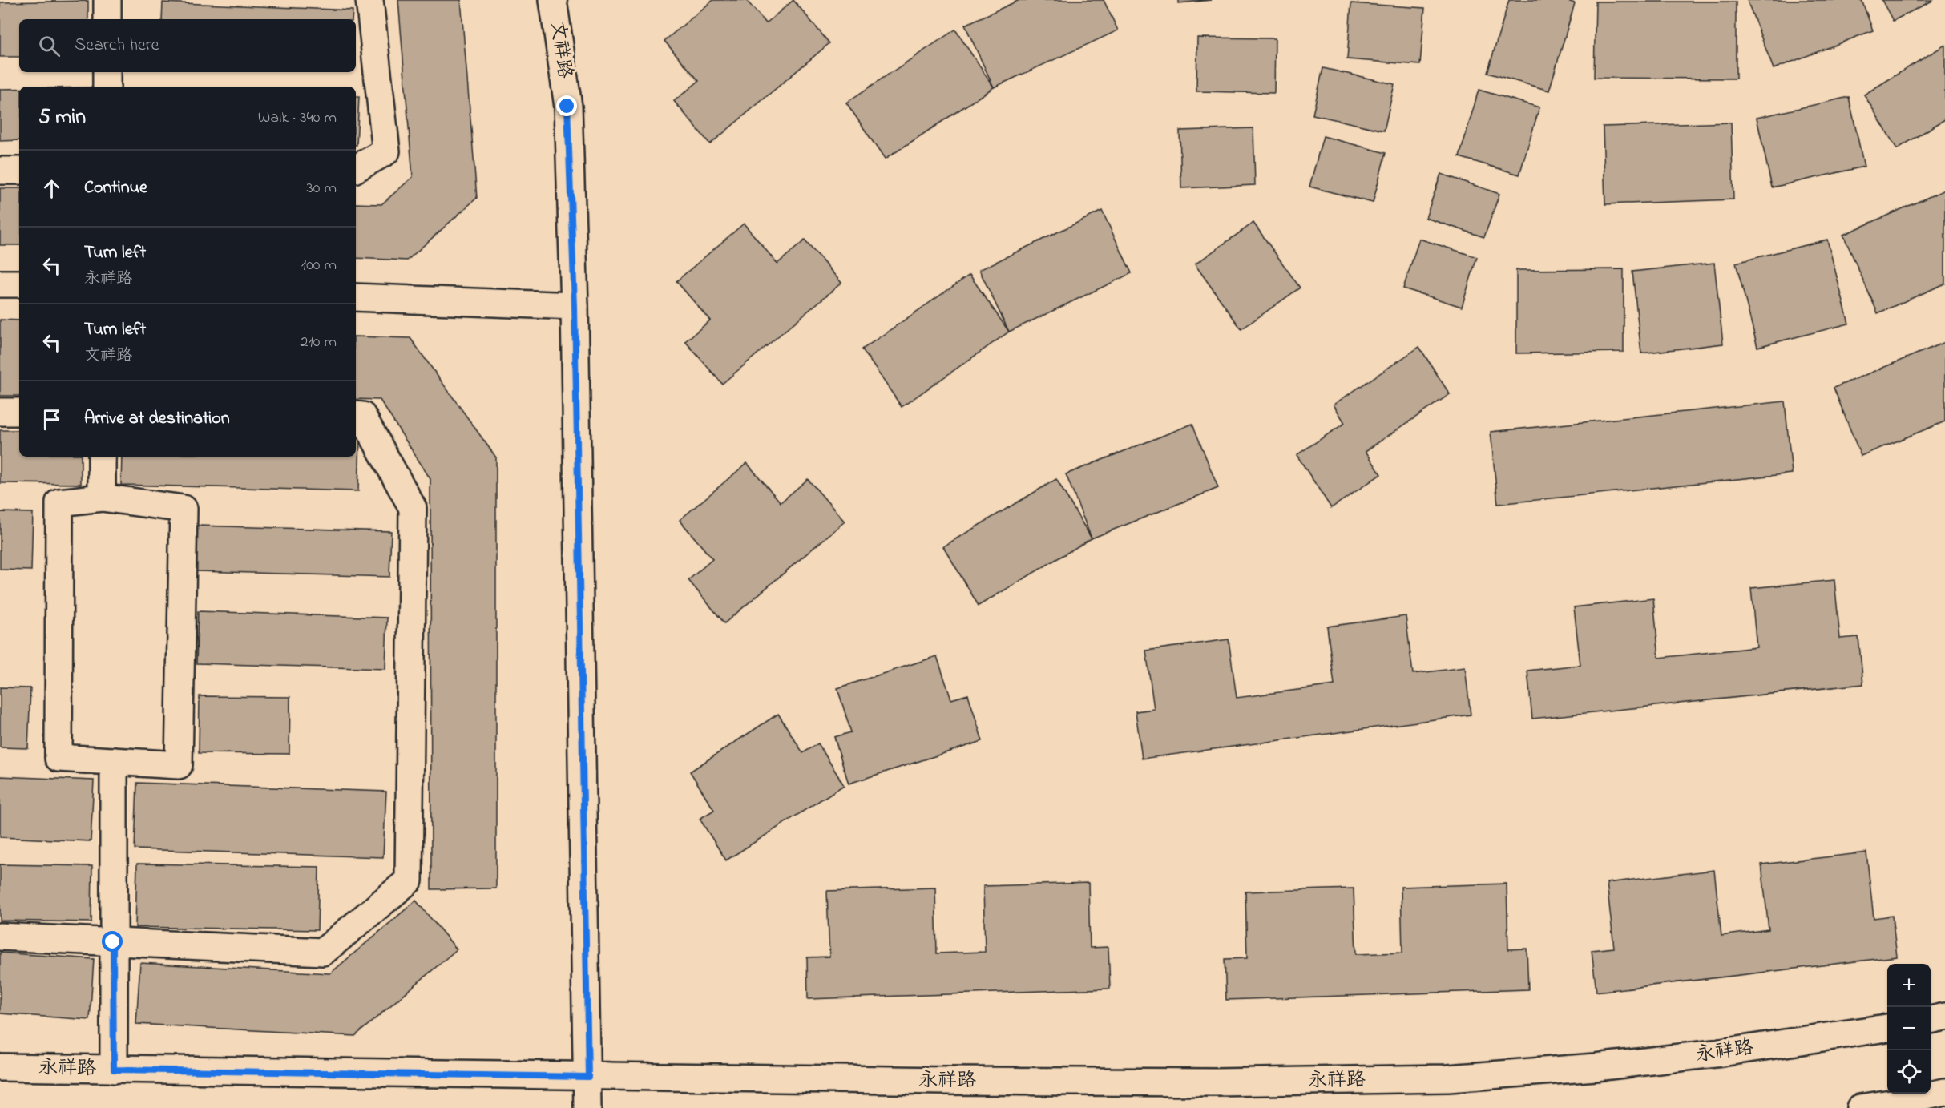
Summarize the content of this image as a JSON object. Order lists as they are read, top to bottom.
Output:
{
  "streets": {
    "street": ["文祥路", "永祥路"]
  },
  "crossings": [
    ["文祥路", "永祥路"]
  ],
  "page": {
    "search": "Search here",
    "heading": ["5 min", "Walk · 340 m"],
    "list": [
      ["Continue", "30 m"],
      ["Turn left", "永祥路", "100 m"],
      ["Turn left", "文祥路", "210 m"],
      "Arrive at destination"
    ],
    "map_buttons": ["+", "−"]
  }
}
